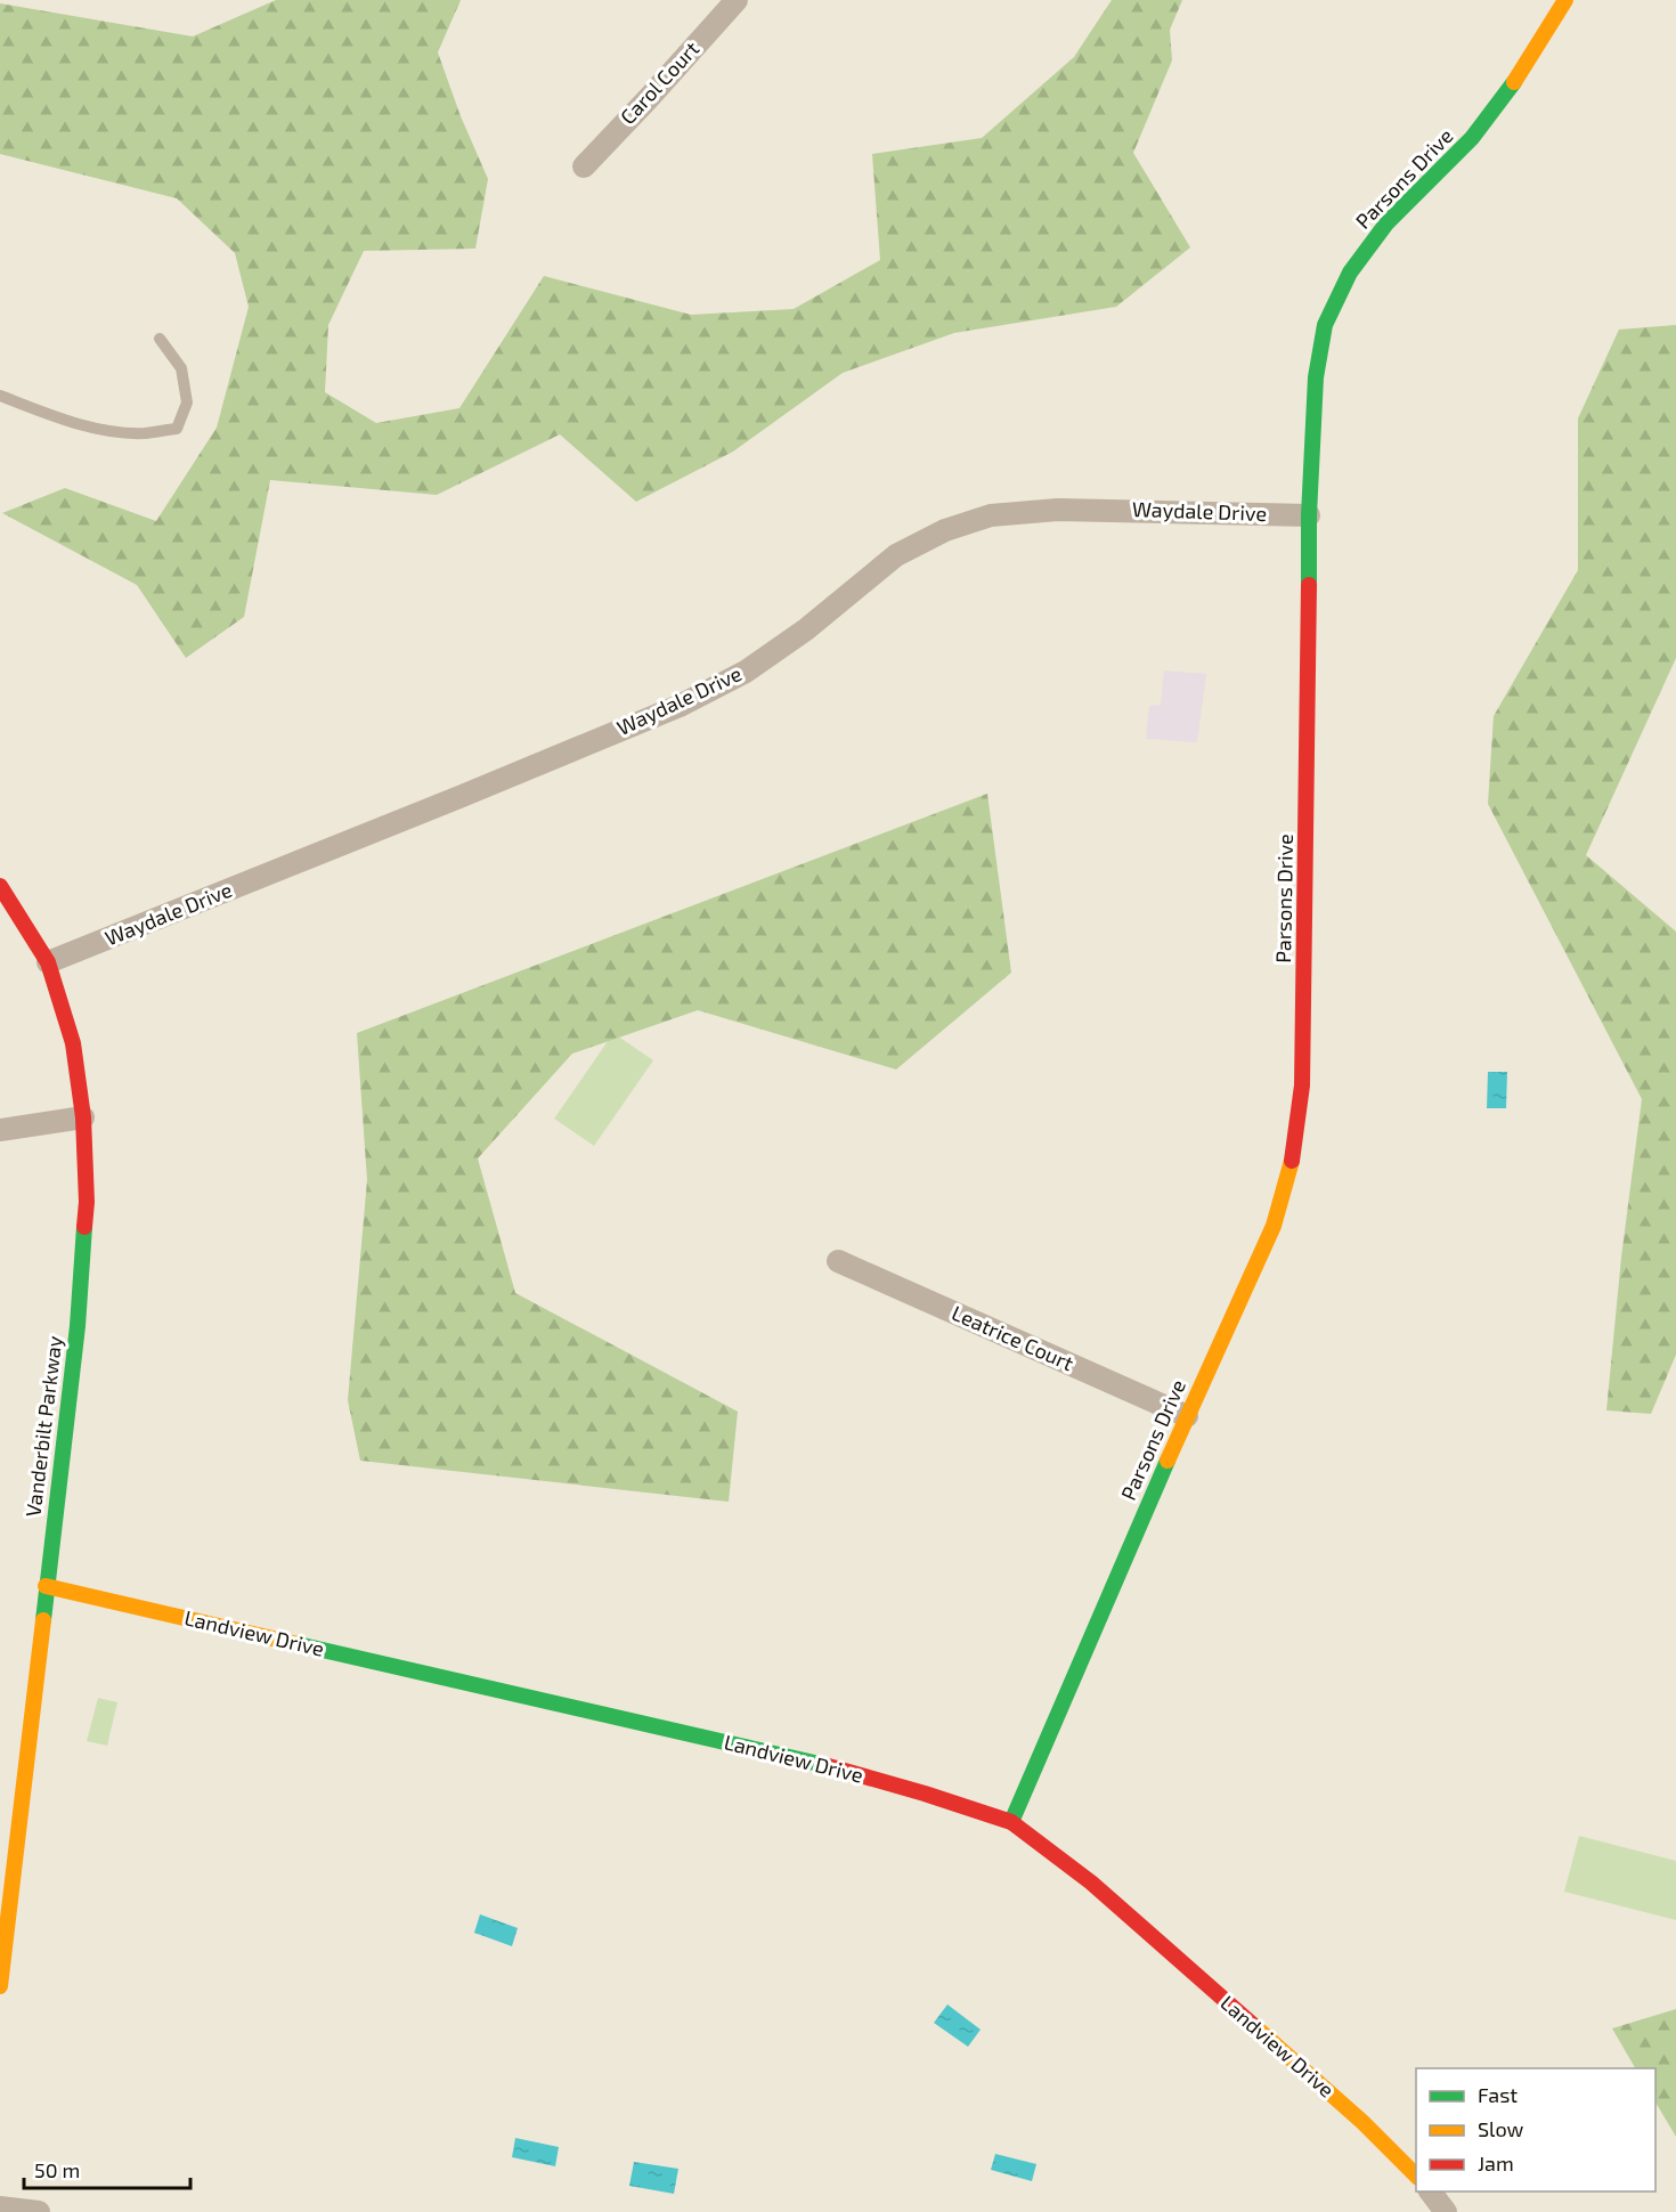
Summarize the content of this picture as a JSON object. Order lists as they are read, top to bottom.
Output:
{
  "streets": {
    "street": [
      "Carol Court",
      "Parsons Drive",
      "Waydale Drive",
      "Leatrice Court",
      "Vanderbilt Parkway",
      "Landview Drive"
    ]
  },
  "crossings": [
    ["Parsons Drive", "Waydale Drive"],
    ["Parsons Drive", "Leatrice Court"],
    ["Parsons Drive", "Landview Drive"],
    ["Waydale Drive", "Vanderbilt Parkway"],
    ["Vanderbilt Parkway", "Landview Drive"]
  ],
  "legend": ["Fast", "Slow", "Jam"],
  "scale_bar": "50 m"
}
